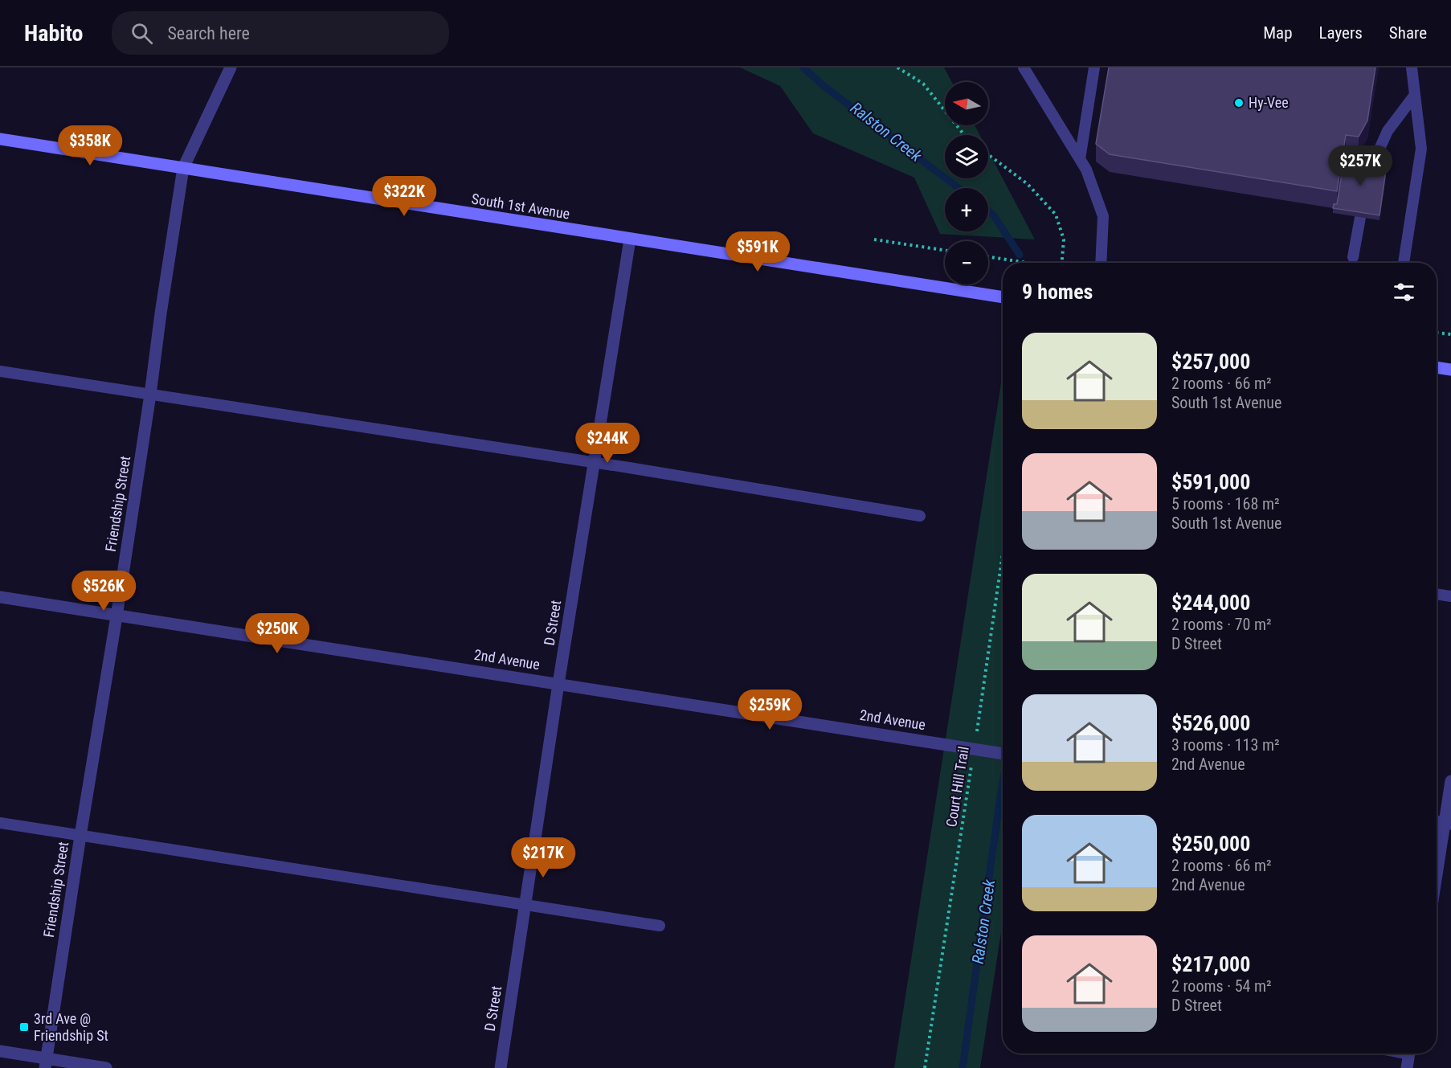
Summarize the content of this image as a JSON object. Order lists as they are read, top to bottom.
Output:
{
  "streets": {
    "main road": ["South 1st Avenue"],
    "street": ["Friendship Street", "D Street", "2nd Avenue"],
    "path": ["Court Hill Trail"]
  },
  "crossings": [
    ["South 1st Avenue", "Friendship Street"],
    ["South 1st Avenue", "D Street"],
    ["Friendship Street", "2nd Avenue"],
    ["D Street", "2nd Avenue"],
    ["2nd Avenue", "Court Hill Trail"]
  ],
  "water": ["Ralston Creek"],
  "places": {
    "other": ["Hy-Vee"],
    "transit": ["3rd Ave @ Friendship St"]
  },
  "north": "left",
  "page": {
    "header": "Habito",
    "search": "Search here",
    "nav": ["Map", "Layers", "Share"],
    "map_buttons": ["+", "−"],
    "price": [
      "$358K",
      "$257K",
      "$322K",
      "$591K",
      "$244K",
      "$526K",
      "$250K",
      "$259K",
      "$217K"
    ],
    "heading": "9 homes",
    "list": [
      {
        "name": "$257,000",
        "note": "2 rooms · 66 m² · South 1st Avenue"
      },
      {
        "name": "$591,000",
        "note": "5 rooms · 168 m² · South 1st Avenue"
      },
      {
        "name": "$244,000",
        "note": "2 rooms · 70 m² · D Street"
      },
      {
        "name": "$526,000",
        "note": "3 rooms · 113 m² · 2nd Avenue"
      },
      {
        "name": "$250,000",
        "note": "2 rooms · 66 m² · 2nd Avenue"
      },
      {
        "name": "$217,000",
        "note": "2 rooms · 54 m² · D Street"
      }
    ]
  }
}
